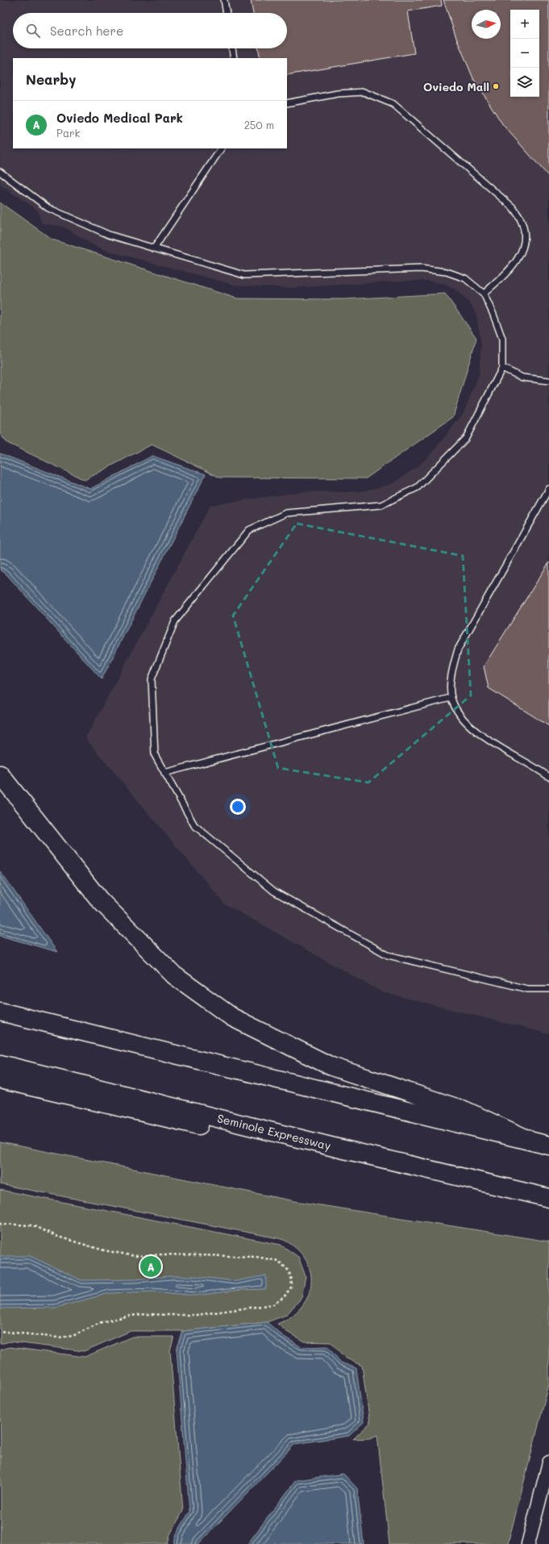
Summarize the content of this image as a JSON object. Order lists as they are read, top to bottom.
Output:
{
  "streets": {
    "highway": ["Seminole Expressway"]
  },
  "places": ["Oviedo Mall"],
  "north": "right",
  "page": {
    "map_buttons": ["+", "−"],
    "search": "Search here",
    "heading": "Nearby",
    "list": [
      {
        "mark": "A",
        "name": "Oviedo Medical Park",
        "note": "Park",
        "value": "250 m"
      }
    ],
    "pins": "A"
  }
}
